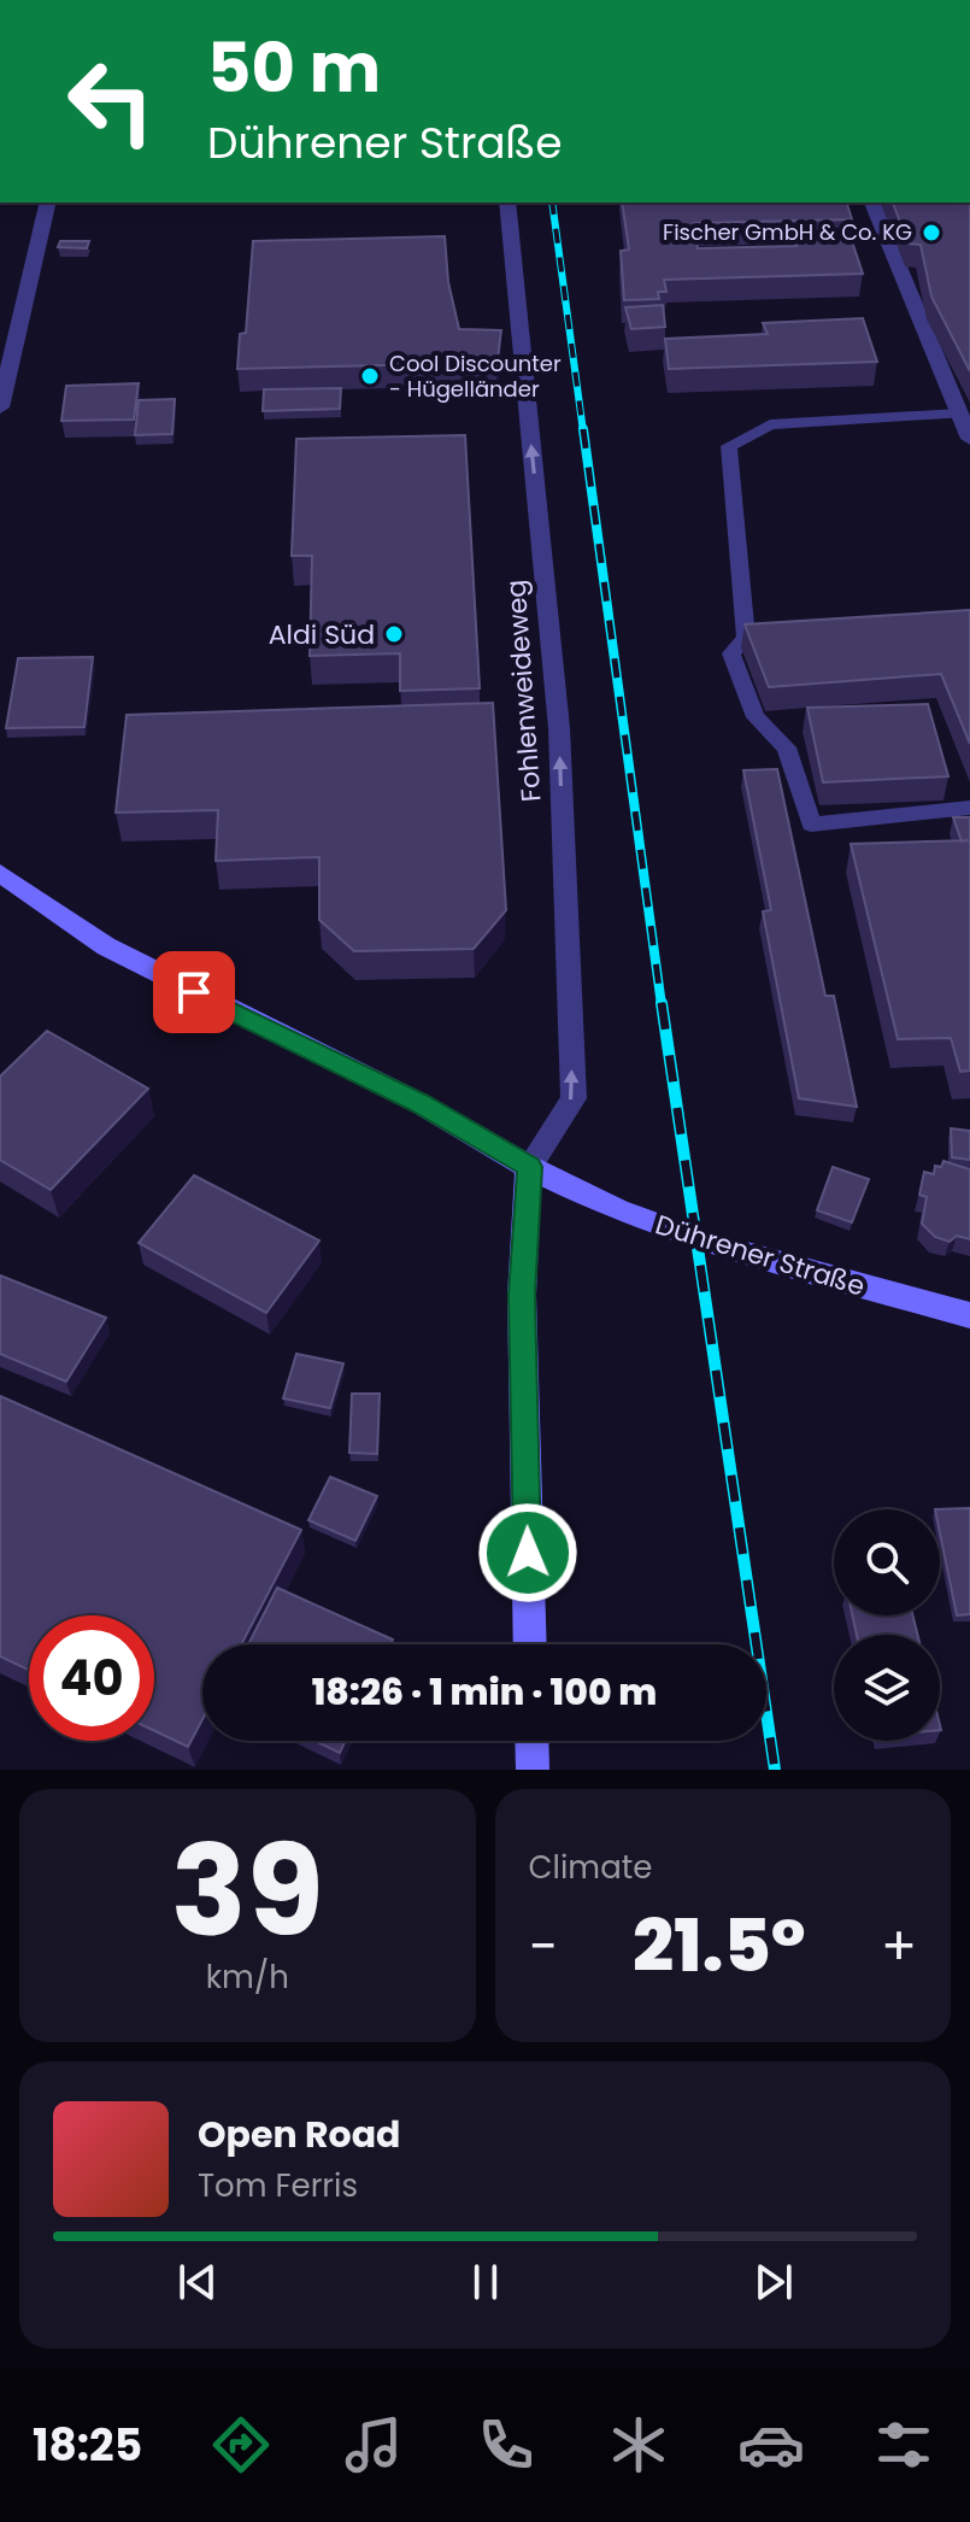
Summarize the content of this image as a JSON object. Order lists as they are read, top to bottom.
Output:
{
  "streets": {
    "main road": ["Dührener Straße"],
    "street": ["Fohlenweideweg"]
  },
  "crossings": [
    ["Fohlenweideweg", "Dührener Straße"]
  ],
  "one_way": ["Fohlenweideweg"],
  "places": ["Fischer GmbH & Co. KG", "Cool Discounter - Hügelländer", "Aldi Süd"],
  "page": {
    "turn": ["50 m", "Dührener Straße"],
    "limit": "40",
    "trip": "18:26 · 1 min · 100 m",
    "tile": [
      ["39", "km/h"],
      "Climate"
    ],
    "heat": ["−", "21.5°", "+"],
    "song": ["Open Road", "Tom Ferris"],
    "tabs": "18:25"
  }
}
